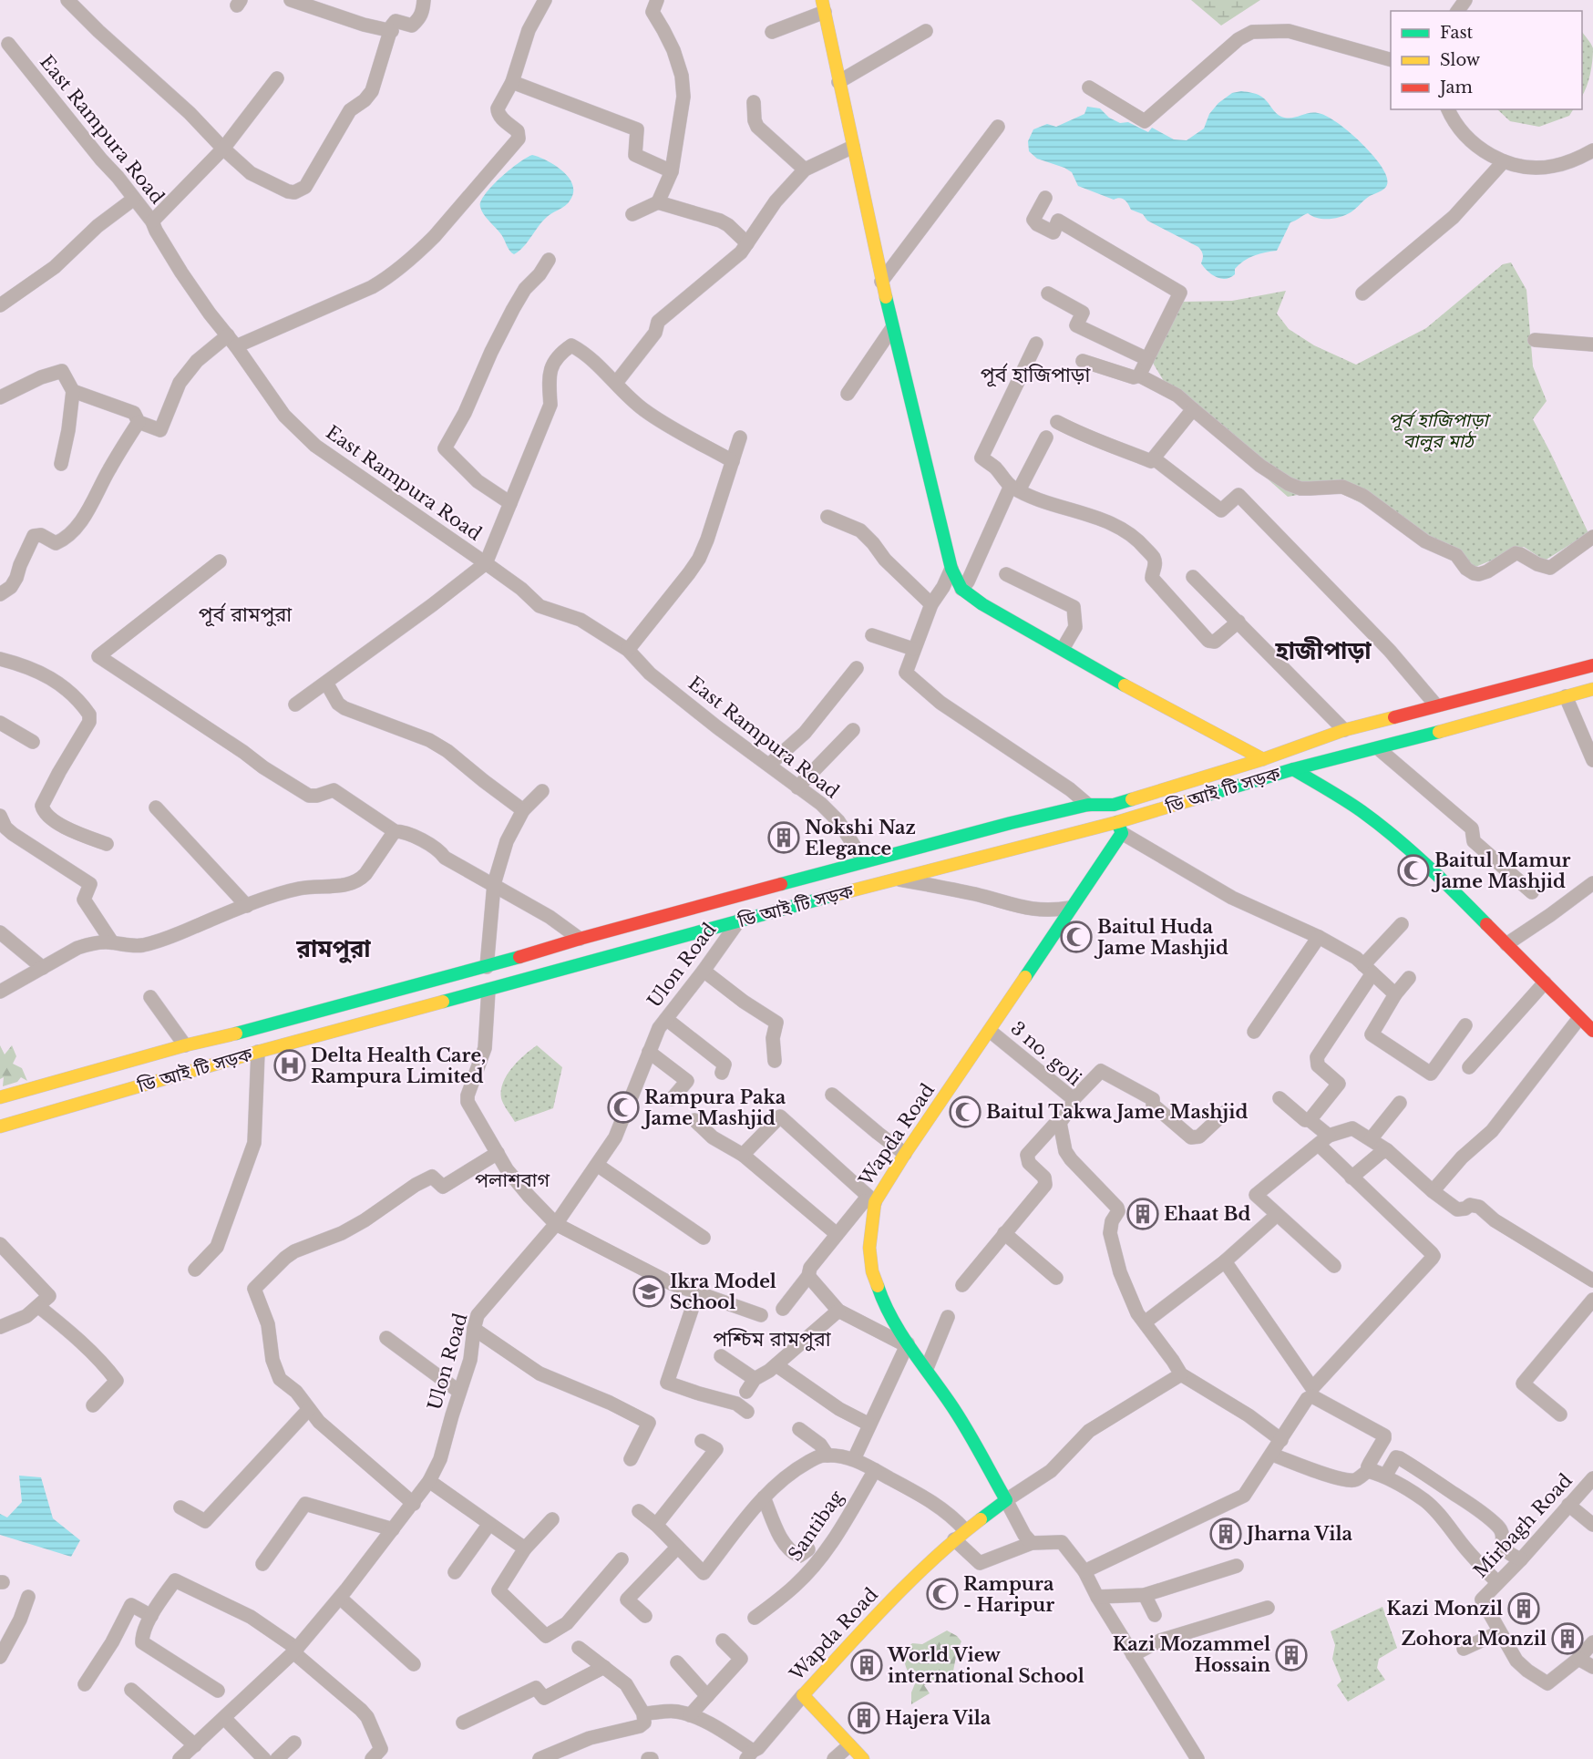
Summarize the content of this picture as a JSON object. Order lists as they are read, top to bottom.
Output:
{
  "streets": {
    "main road": ["ডি আই টি সড়ক", "Wapda Road"],
    "street": [
      "East Rampura Road",
      "Ulon Road",
      "3 no. goli",
      "Santibag",
      "Mirbagh Road"
    ]
  },
  "crossings": [
    ["East Rampura Road", "ডি আই টি সড়ক"],
    ["ডি আই টি সড়ক", "Ulon Road"],
    ["ডি আই টি সড়ক", "Wapda Road"],
    ["3 no. goli", "Wapda Road"]
  ],
  "districts": [
    "পূর্ব হাজিপাড়া",
    "পূর্ব রামপুরা",
    "হাজীপাড়া",
    "রামপুরা",
    "পলাশবাগ",
    "পশ্চিম রামপুরা"
  ],
  "parks": ["পূর্ব হাজিপাড়া বালুর মাঠ"],
  "places": {
    "building": [
      "Nokshi Naz Elegance",
      "Ehaat Bd",
      "Jharna Vila",
      "Kazi Monzil",
      "Zohora Monzil",
      "Kazi Mozammel Hossain",
      "World View international School",
      "Hajera Vila"
    ],
    "mosque": [
      "Baitul Mamur Jame Mashjid",
      "Baitul Huda Jame Mashjid",
      "Rampura Paka Jame Mashjid",
      "Baitul Takwa Jame Mashjid",
      "Rampura - Haripur"
    ],
    "hospital": ["Delta Health Care, Rampura Limited"],
    "school or university": ["Ikra Model School"]
  },
  "legend": ["Fast", "Slow", "Jam"]
}
